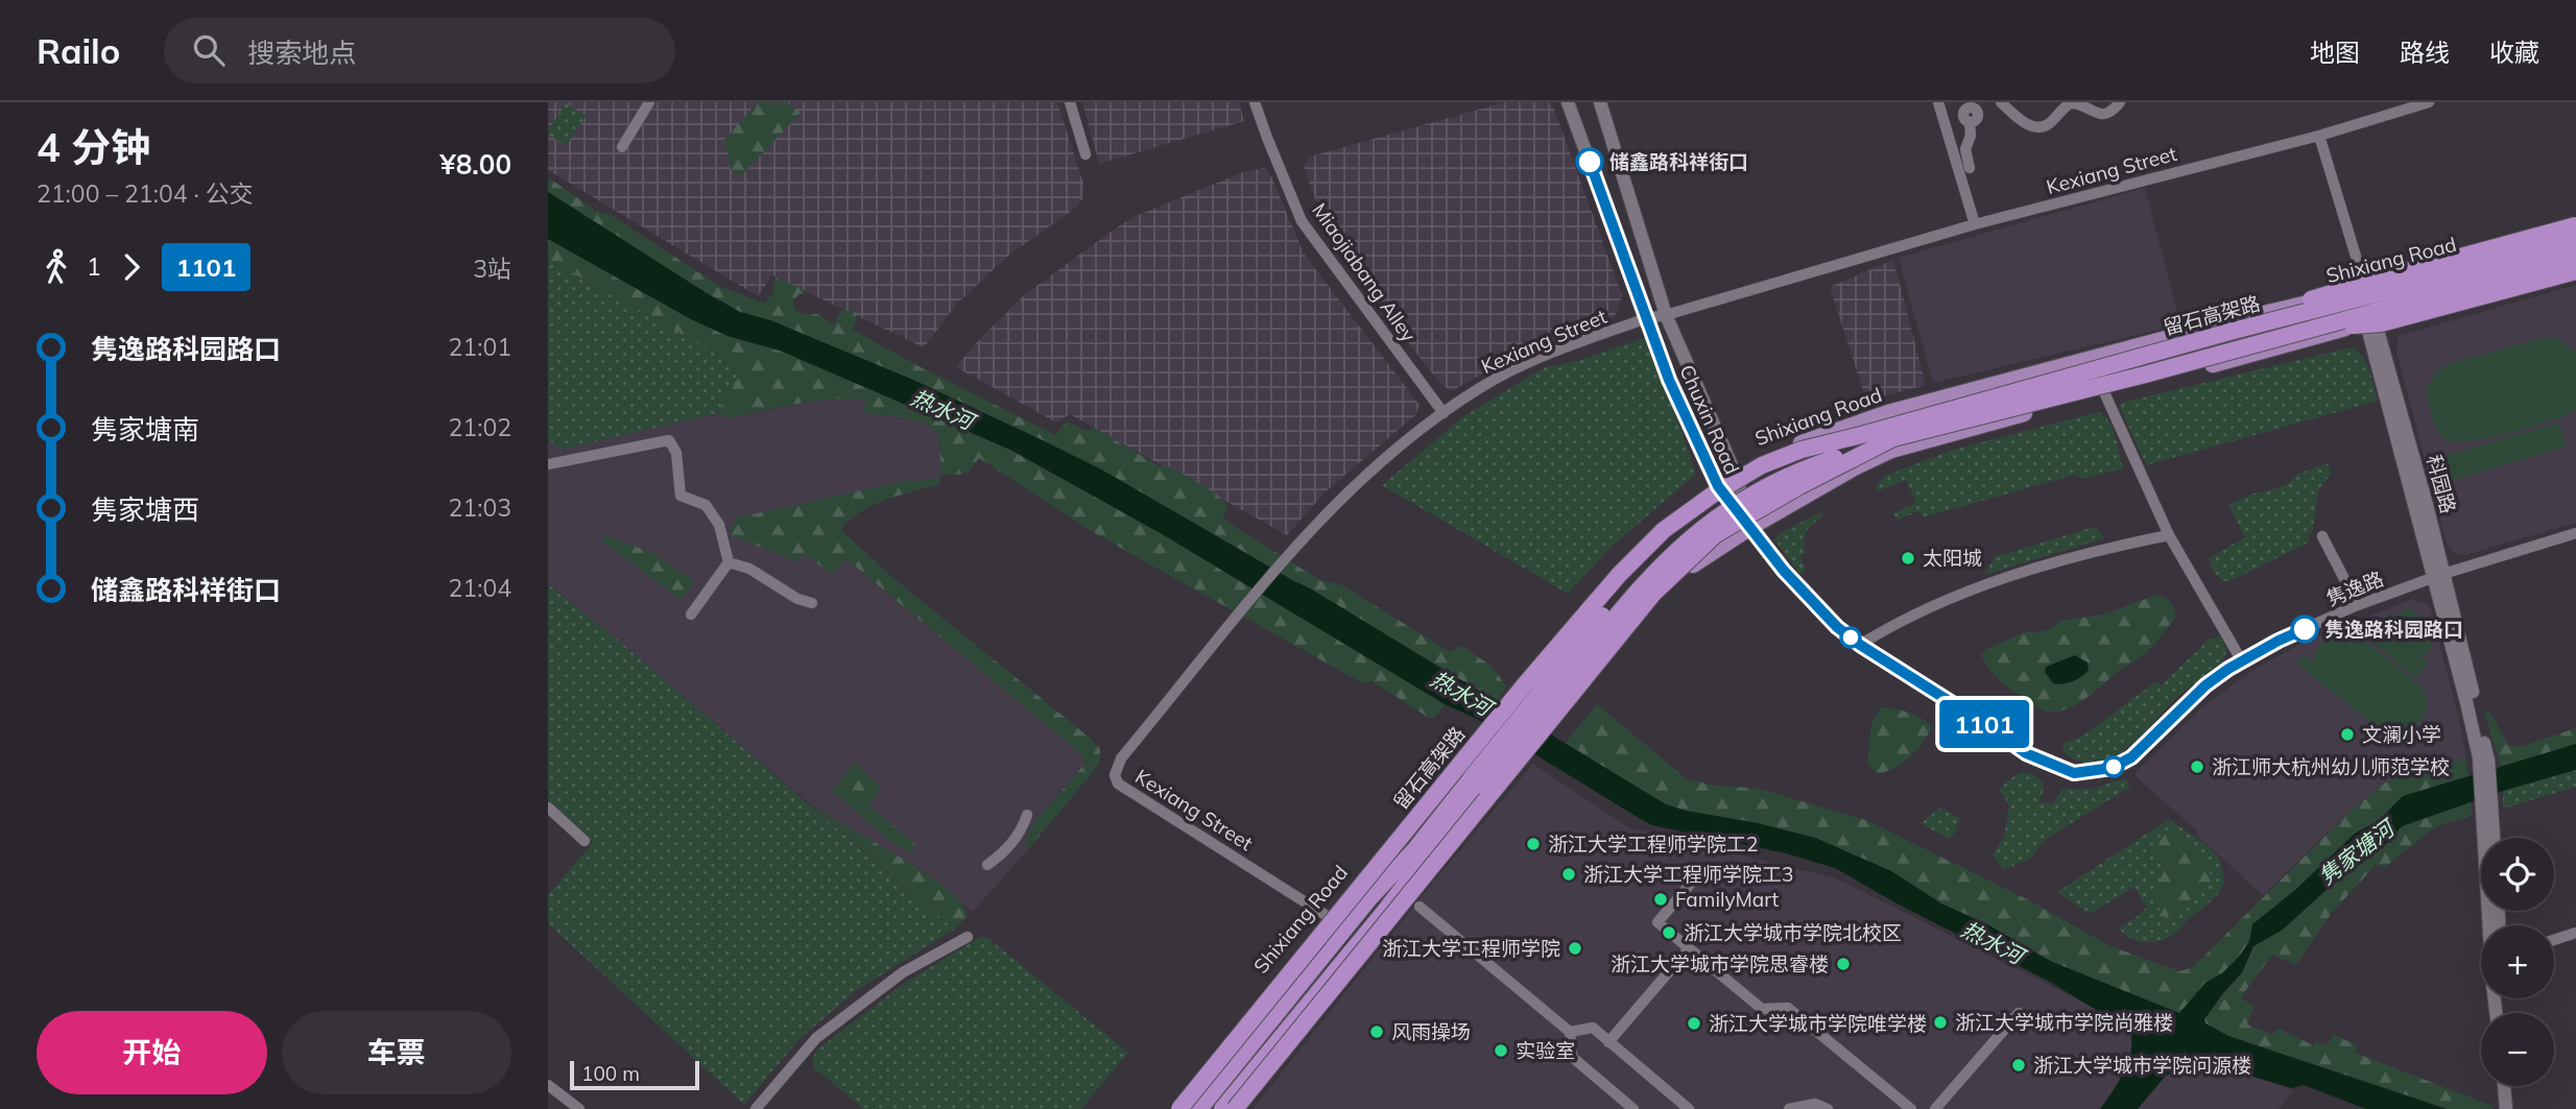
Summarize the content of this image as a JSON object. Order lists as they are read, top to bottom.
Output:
{
  "streets": {
    "highway": ["留石高架路"],
    "main road": ["Shixiang Road"],
    "street": [
      "Kexiang Street",
      "Miaojiabang Alley",
      "Chuxin Road",
      "科园路",
      "隽逸路"
    ]
  },
  "crossings": [
    ["Kexiang Street", "Shixiang Road"],
    ["Kexiang Street", "Miaojiabang Alley"],
    ["Kexiang Street", "Chuxin Road"],
    ["Kexiang Street", "科园路"],
    ["Shixiang Road", "Chuxin Road"],
    ["Shixiang Road", "科园路"],
    ["Chuxin Road", "隽逸路"],
    ["科园路", "隽逸路"]
  ],
  "water": ["热水河", "隽家塘河"],
  "places": [
    "储鑫路科祥街口",
    "太阳城",
    "隽逸路科园路口",
    "文澜小学",
    "浙江师大杭州幼儿师范学校",
    "浙江大学工程师学院工2",
    "浙江大学工程师学院工3",
    "FamilyMart",
    "浙江大学城市学院北校区",
    "浙江大学工程师学院",
    "浙江大学城市学院思睿楼",
    "浙江大学城市学院尚雅楼",
    "浙江大学城市学院唯学楼",
    "风雨操场",
    "实验室",
    "浙江大学城市学院问源楼"
  ],
  "lines": ["bus line 1101"],
  "scale_bar": "100 m",
  "page": {
    "header": "Railo",
    "search": "搜索地点",
    "nav": ["地图", "路线", "收藏"],
    "heading": ["4 分钟", "21:00 – 21:04 · 公交", "¥8.00"],
    "on_map": "1101",
    "legs": ["1", "1101", "3站"],
    "list": [
      {
        "name": "隽逸路科园路口",
        "value": "21:01"
      },
      {
        "name": "隽家塘南",
        "value": "21:02"
      },
      {
        "name": "隽家塘西",
        "value": "21:03"
      },
      {
        "name": "储鑫路科祥街口",
        "value": "21:04"
      }
    ],
    "map_buttons": ["+", "−"],
    "buttons": ["开始", "车票"],
    "scale": "100 m"
  }
}
